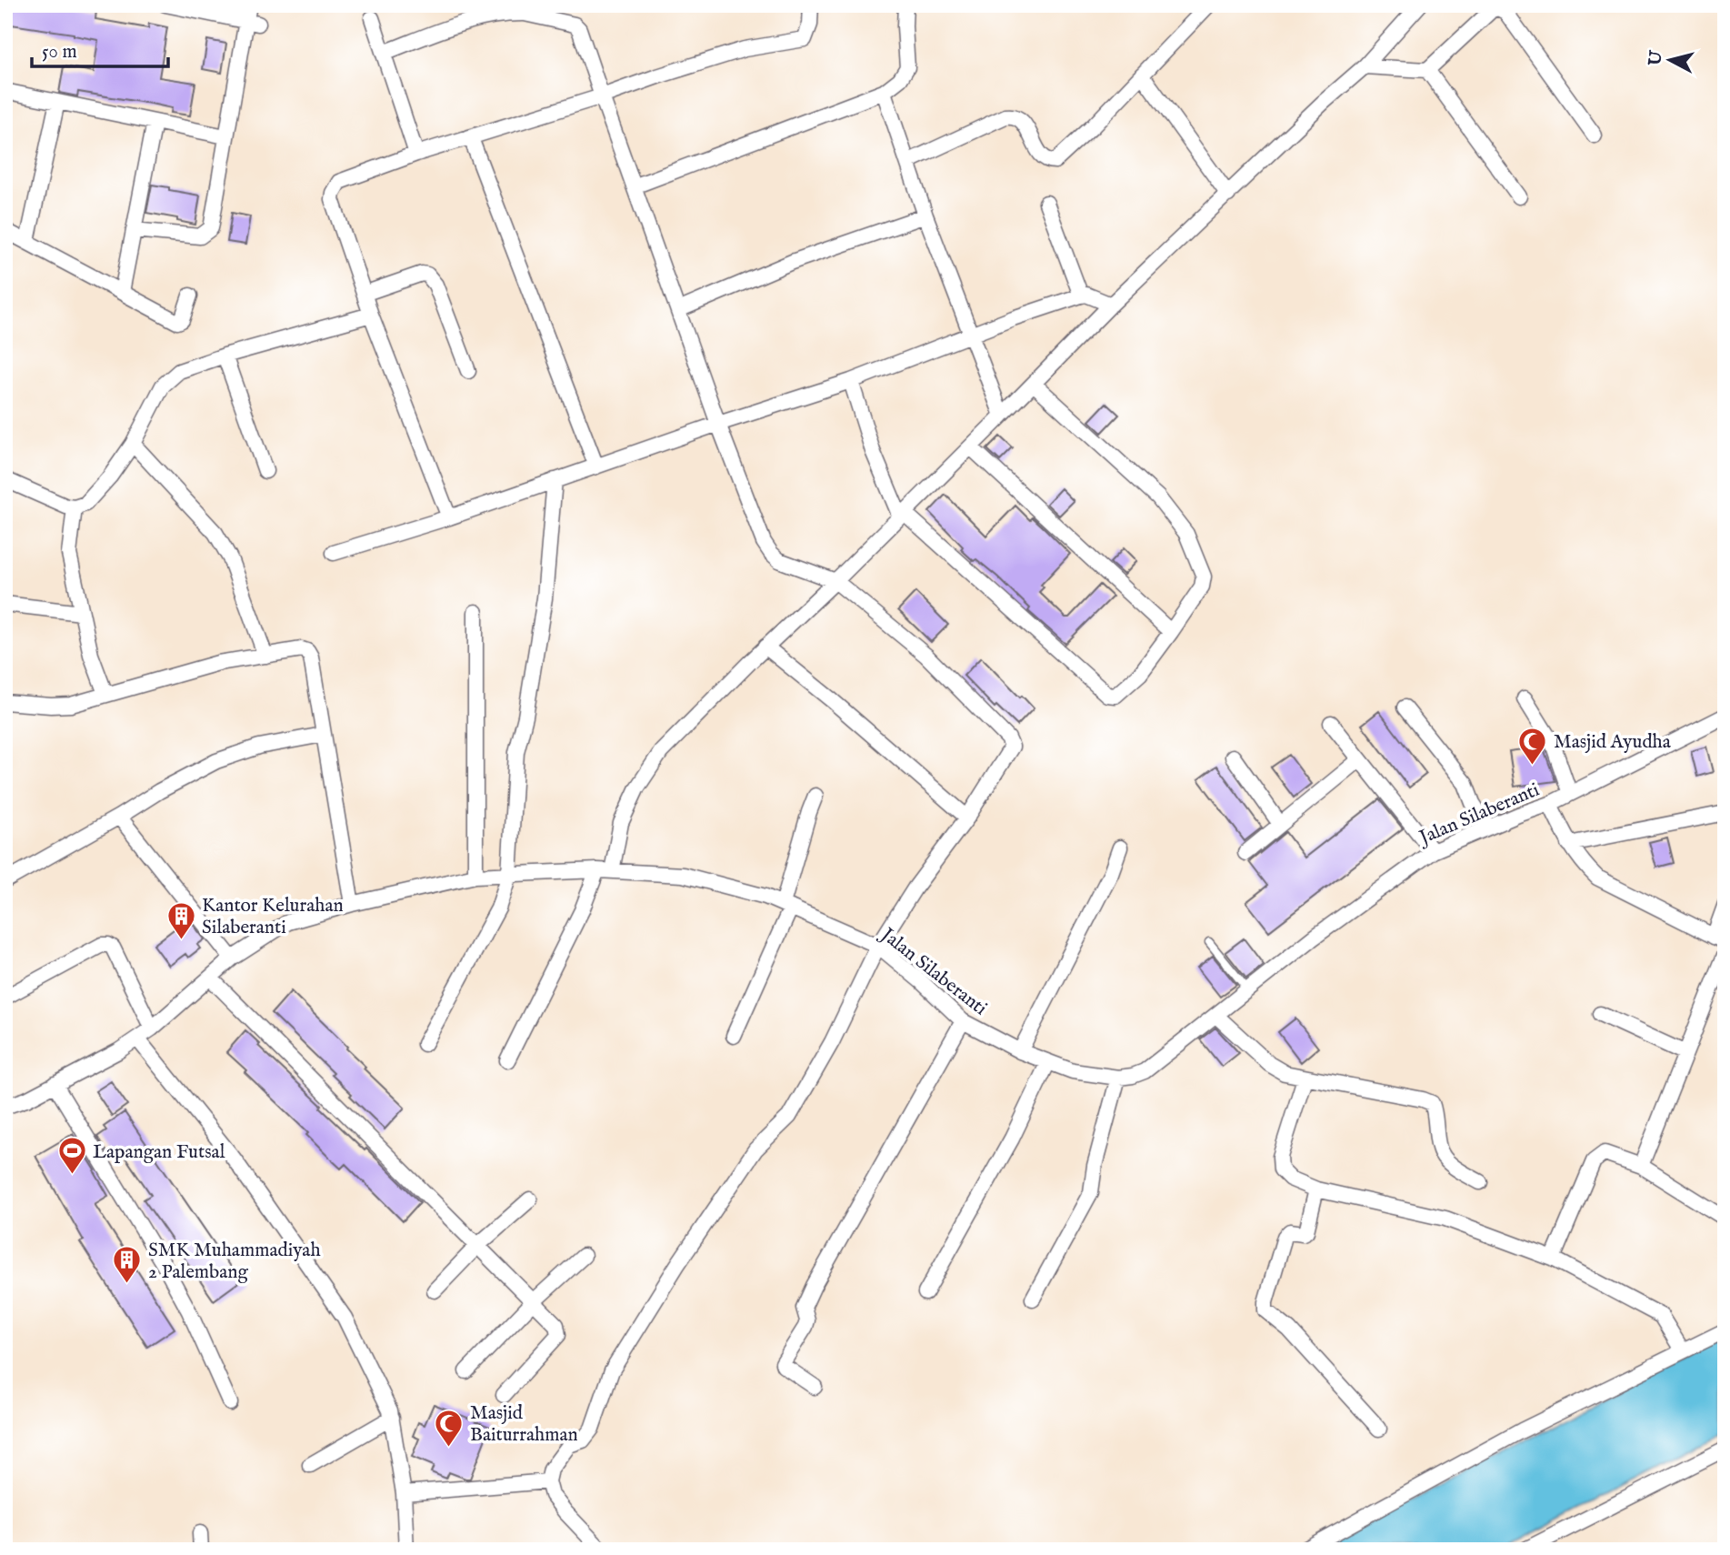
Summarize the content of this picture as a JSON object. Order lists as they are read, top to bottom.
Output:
{
  "streets": {
    "street": ["Jalan Silaberanti"]
  },
  "places": {
    "mosque": ["Masjid Ayudha", "Masjid Baiturrahman"],
    "building": ["Kantor Kelurahan Silaberanti", "SMK Muhammadiyah 2 Palembang"],
    "sports": ["Lapangan Futsal"]
  },
  "scale_bar": "50 m",
  "north": "left"
}
